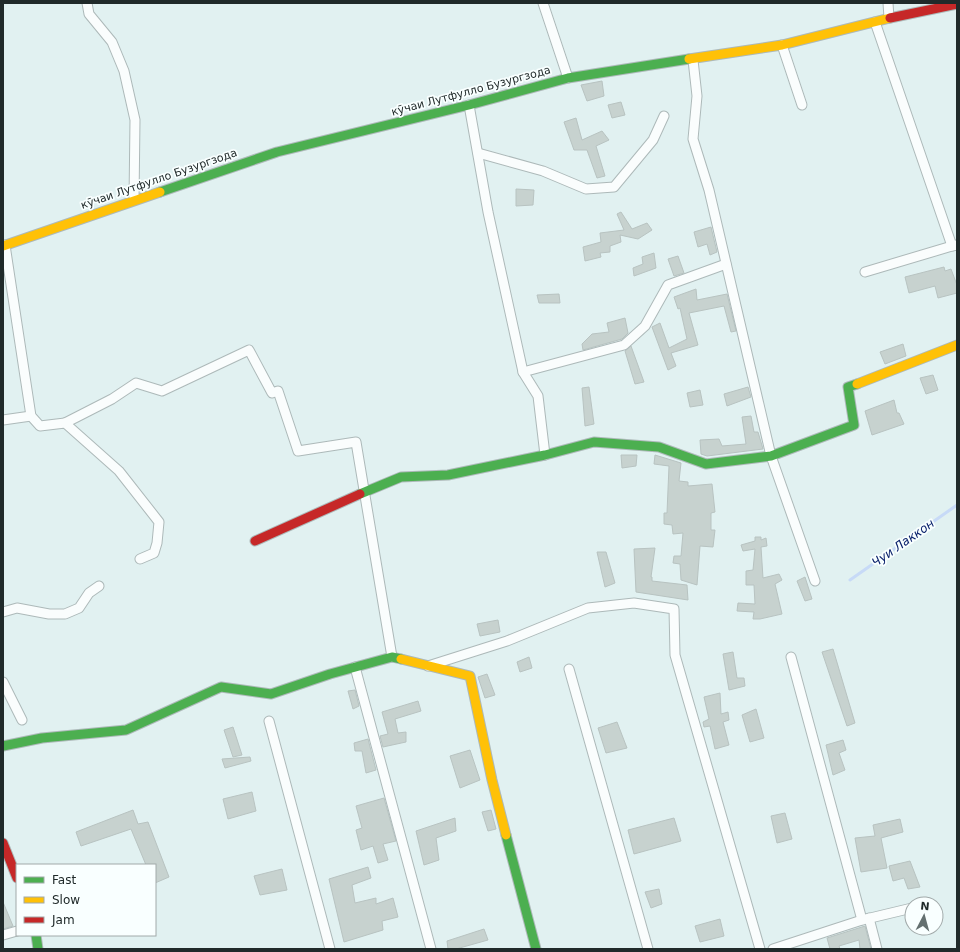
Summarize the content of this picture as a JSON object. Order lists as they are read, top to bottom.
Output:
{
  "streets": {
    "street": ["кӯчаи Лутфулло Бузургзода"]
  },
  "water": ["Чуи Лаккон"],
  "legend": ["Fast", "Slow", "Jam"],
  "north": "top"
}
